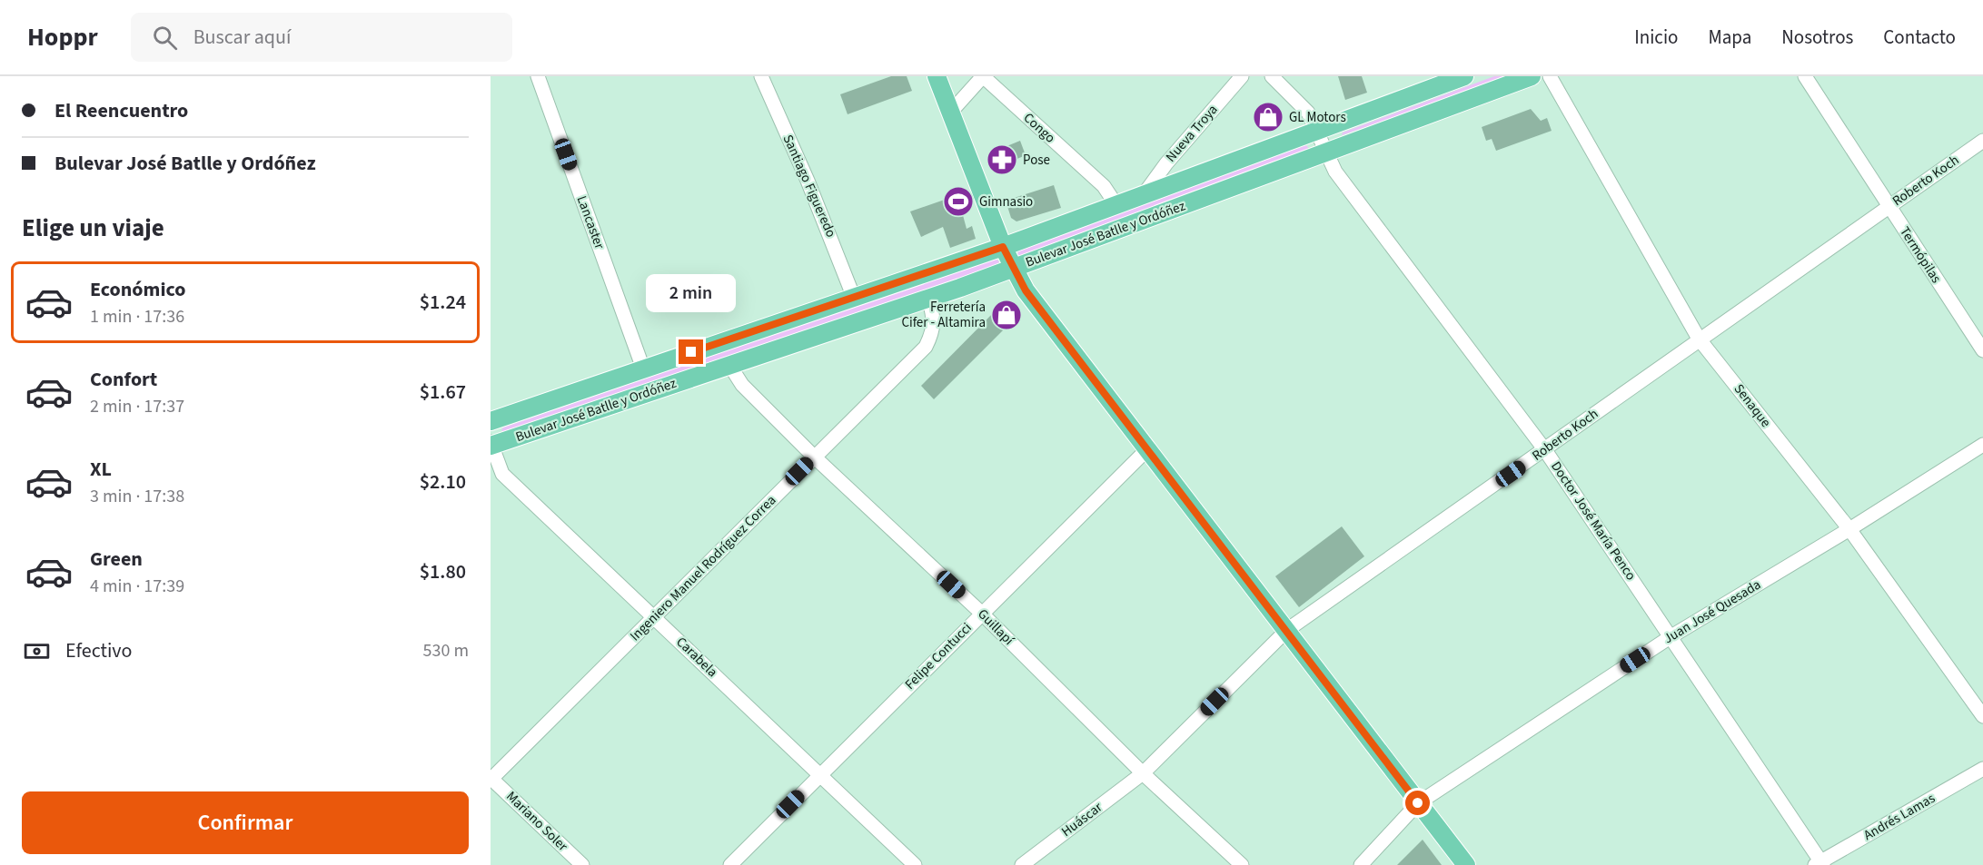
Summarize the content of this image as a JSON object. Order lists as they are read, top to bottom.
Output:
{
  "streets": {
    "main road": ["Bulevar José Batlle y Ordóñez"],
    "street": [
      "Congo",
      "Nueva Troya",
      "Roberto Koch",
      "Santiago Figueredo",
      "Lancaster",
      "Termópilas",
      "Senaque",
      "Doctor José María Penco",
      "Ingeniero Manuel Rodríguez Correa",
      "Juan José Quesada",
      "Guillapí",
      "Felipe Contucci",
      "Carabela",
      "Andrés Lamas",
      "Huáscar",
      "Mariano Soler"
    ]
  },
  "crossings": [
    ["Congo", "Bulevar José Batlle y Ordóñez"],
    ["Nueva Troya", "Bulevar José Batlle y Ordóñez"],
    ["Roberto Koch", "Termópilas"],
    ["Roberto Koch", "Senaque"],
    ["Roberto Koch", "Doctor José María Penco"],
    ["Roberto Koch", "Guillapí"],
    ["Roberto Koch", "Huáscar"],
    ["Santiago Figueredo", "Bulevar José Batlle y Ordóñez"],
    ["Lancaster", "Bulevar José Batlle y Ordóñez"],
    ["Bulevar José Batlle y Ordóñez", "Doctor José María Penco"],
    ["Bulevar José Batlle y Ordóñez", "Ingeniero Manuel Rodríguez Correa"],
    ["Bulevar José Batlle y Ordóñez", "Guillapí"],
    ["Bulevar José Batlle y Ordóñez", "Carabela"],
    ["Senaque", "Juan José Quesada"],
    ["Doctor José María Penco", "Juan José Quesada"],
    ["Doctor José María Penco", "Andrés Lamas"],
    ["Ingeniero Manuel Rodríguez Correa", "Guillapí"],
    ["Ingeniero Manuel Rodríguez Correa", "Carabela"],
    ["Ingeniero Manuel Rodríguez Correa", "Mariano Soler"],
    ["Guillapí", "Felipe Contucci"],
    ["Guillapí", "Huáscar"],
    ["Felipe Contucci", "Carabela"]
  ],
  "places": {
    "shop": ["GL Motors", "Ferretería Cifer - Altamira"],
    "pharmacy": ["Pose"],
    "sports": ["Gimnasio"]
  },
  "page": {
    "header": "Hoppr",
    "search": "Buscar aquí",
    "nav": [
      "Inicio",
      "Mapa",
      "Nosotros",
      "Contacto"
    ],
    "banner": ["El Reencuentro", "Bulevar José Batlle y Ordóñez"],
    "heading": "Elige un viaje",
    "list": [
      {
        "name": "Económico",
        "note": "1 min · 17:36",
        "value": "$1.24"
      },
      {
        "name": "Confort",
        "note": "2 min · 17:37",
        "value": "$1.67"
      },
      {
        "name": "XL",
        "note": "3 min · 17:38",
        "value": "$2.10"
      },
      {
        "name": "Green",
        "note": "4 min · 17:39",
        "value": "$1.80"
      }
    ],
    "bubble": "2 min",
    "pay": ["Efectivo", "530 m"],
    "buttons": "Confirmar"
  }
}
